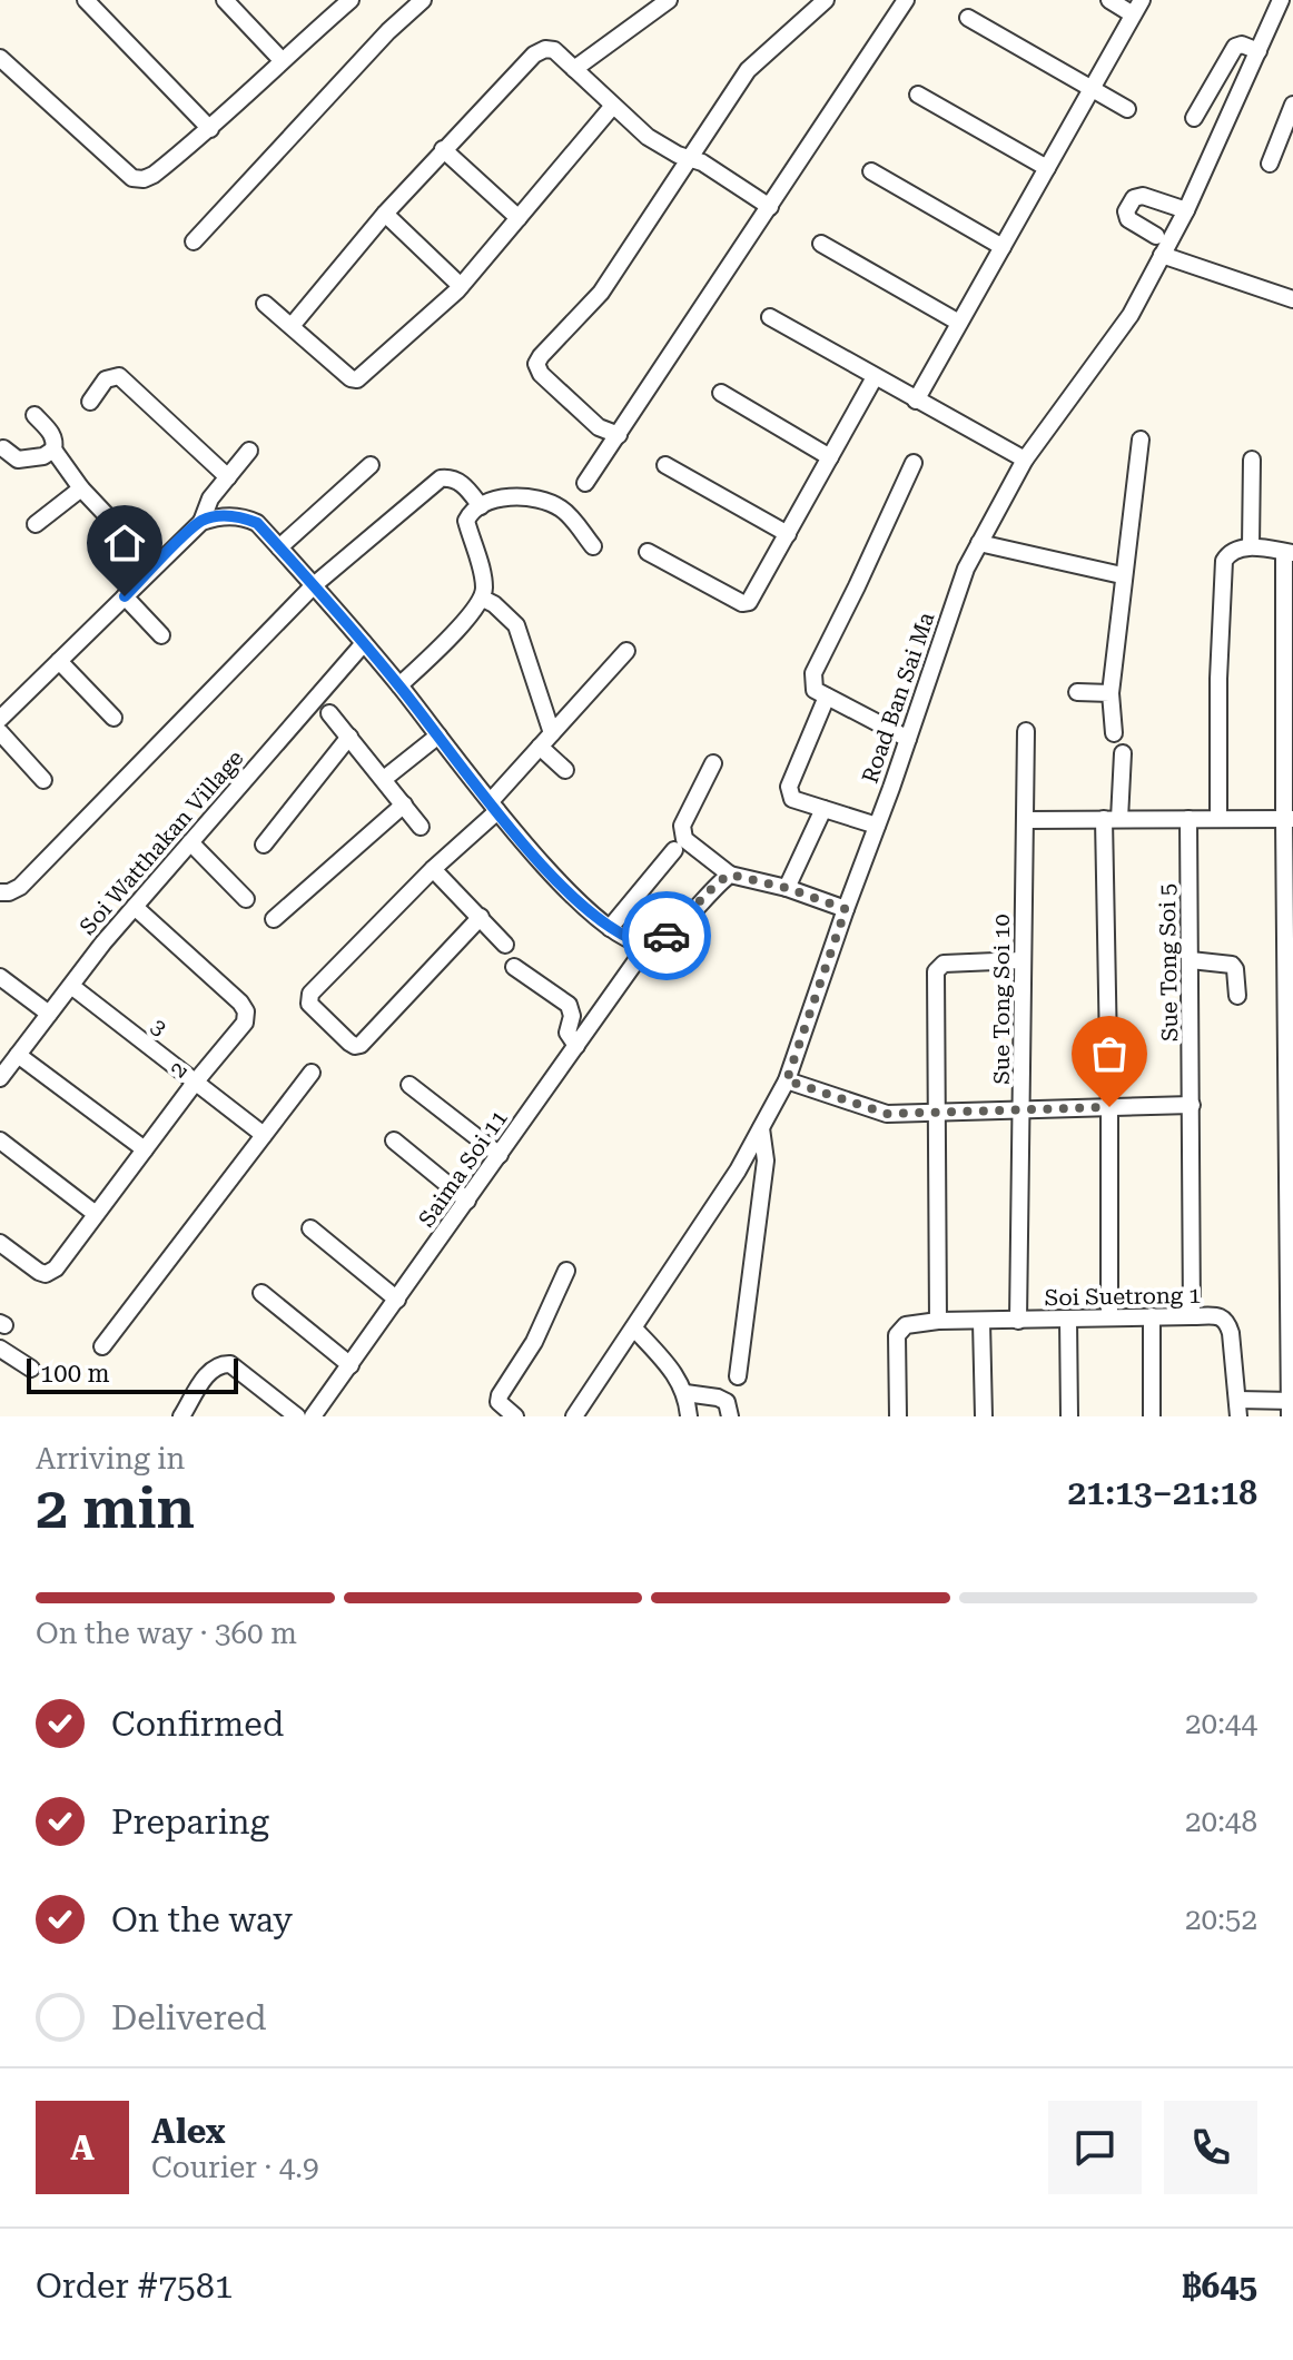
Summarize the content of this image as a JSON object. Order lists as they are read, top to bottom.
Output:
{
  "streets": {
    "street": [
      "Road Ban Sai Ma",
      "Soi Watthakan Village",
      "Sue Tong Soi 5",
      "Sue Tong Soi 10",
      "3",
      "2",
      "Saima Soi 11",
      "Soi Suetrong 1"
    ]
  },
  "crossings": [
    ["Soi Watthakan Village", "3"],
    ["Soi Watthakan Village", "2"],
    ["Sue Tong Soi 5", "Soi Suetrong 1"],
    ["Sue Tong Soi 10", "Soi Suetrong 1"],
    ["3", "2"]
  ],
  "scale_bar": "100 m",
  "page": {
    "scale": "100 m",
    "heading": ["2 min", "Arriving in", "21:13–21:18"],
    "panel": [
      "Alex",
      "Courier · 4.9",
      "Order #7581",
      "฿645"
    ],
    "bar": "On the way · 360 m",
    "list": [
      ["Confirmed", "20:44"],
      ["Preparing", "20:48"],
      ["On the way", "20:52"],
      "Delivered"
    ],
    "round": "A"
  }
}
